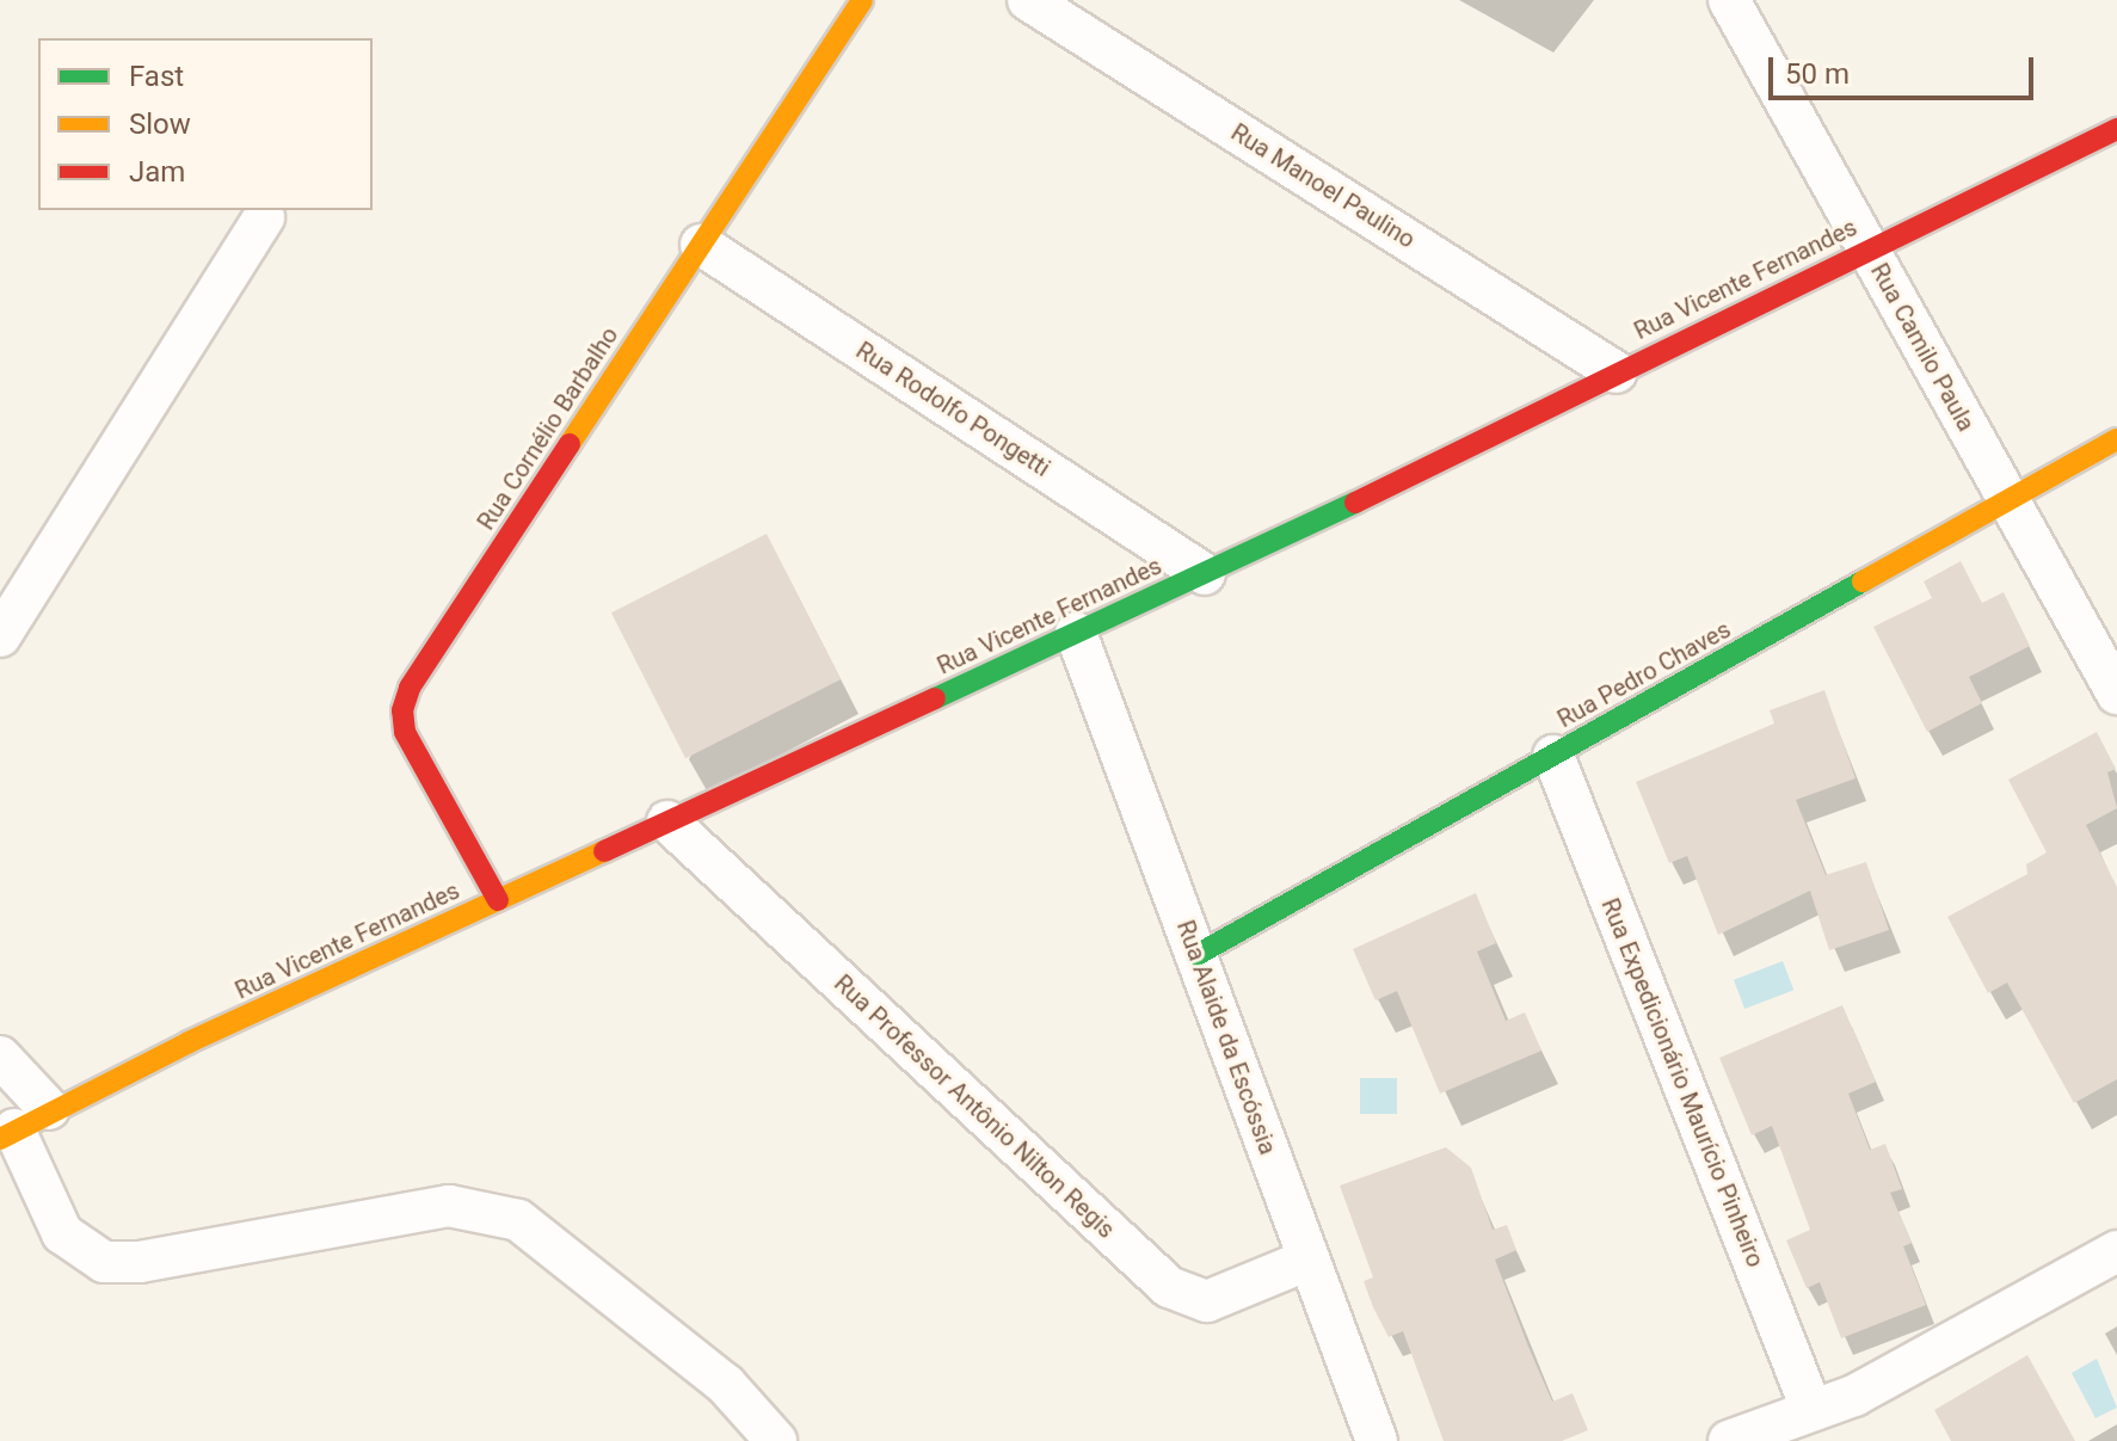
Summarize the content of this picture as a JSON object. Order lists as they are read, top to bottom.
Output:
{
  "streets": {
    "street": [
      "Rua Manoel Paulino",
      "Rua Vicente Fernandes",
      "Rua Camilo Paula",
      "Rua Rodolfo Pongetti",
      "Rua Cornélio Barbalho",
      "Rua Pedro Chaves",
      "Rua Alaide da Escóssia",
      "Rua Expedicionário Maurício Pinheiro",
      "Rua Professor Antônio Nilton Regis"
    ]
  },
  "crossings": [
    ["Rua Manoel Paulino", "Rua Vicente Fernandes"],
    ["Rua Vicente Fernandes", "Rua Camilo Paula"],
    ["Rua Vicente Fernandes", "Rua Rodolfo Pongetti"],
    ["Rua Vicente Fernandes", "Rua Cornélio Barbalho"],
    ["Rua Vicente Fernandes", "Rua Alaide da Escóssia"],
    ["Rua Vicente Fernandes", "Rua Professor Antônio Nilton Regis"],
    ["Rua Camilo Paula", "Rua Pedro Chaves"],
    ["Rua Rodolfo Pongetti", "Rua Cornélio Barbalho"],
    ["Rua Pedro Chaves", "Rua Alaide da Escóssia"],
    ["Rua Pedro Chaves", "Rua Expedicionário Maurício Pinheiro"],
    ["Rua Alaide da Escóssia", "Rua Professor Antônio Nilton Regis"]
  ],
  "legend": ["Fast", "Slow", "Jam"],
  "scale_bar": "50 m"
}
